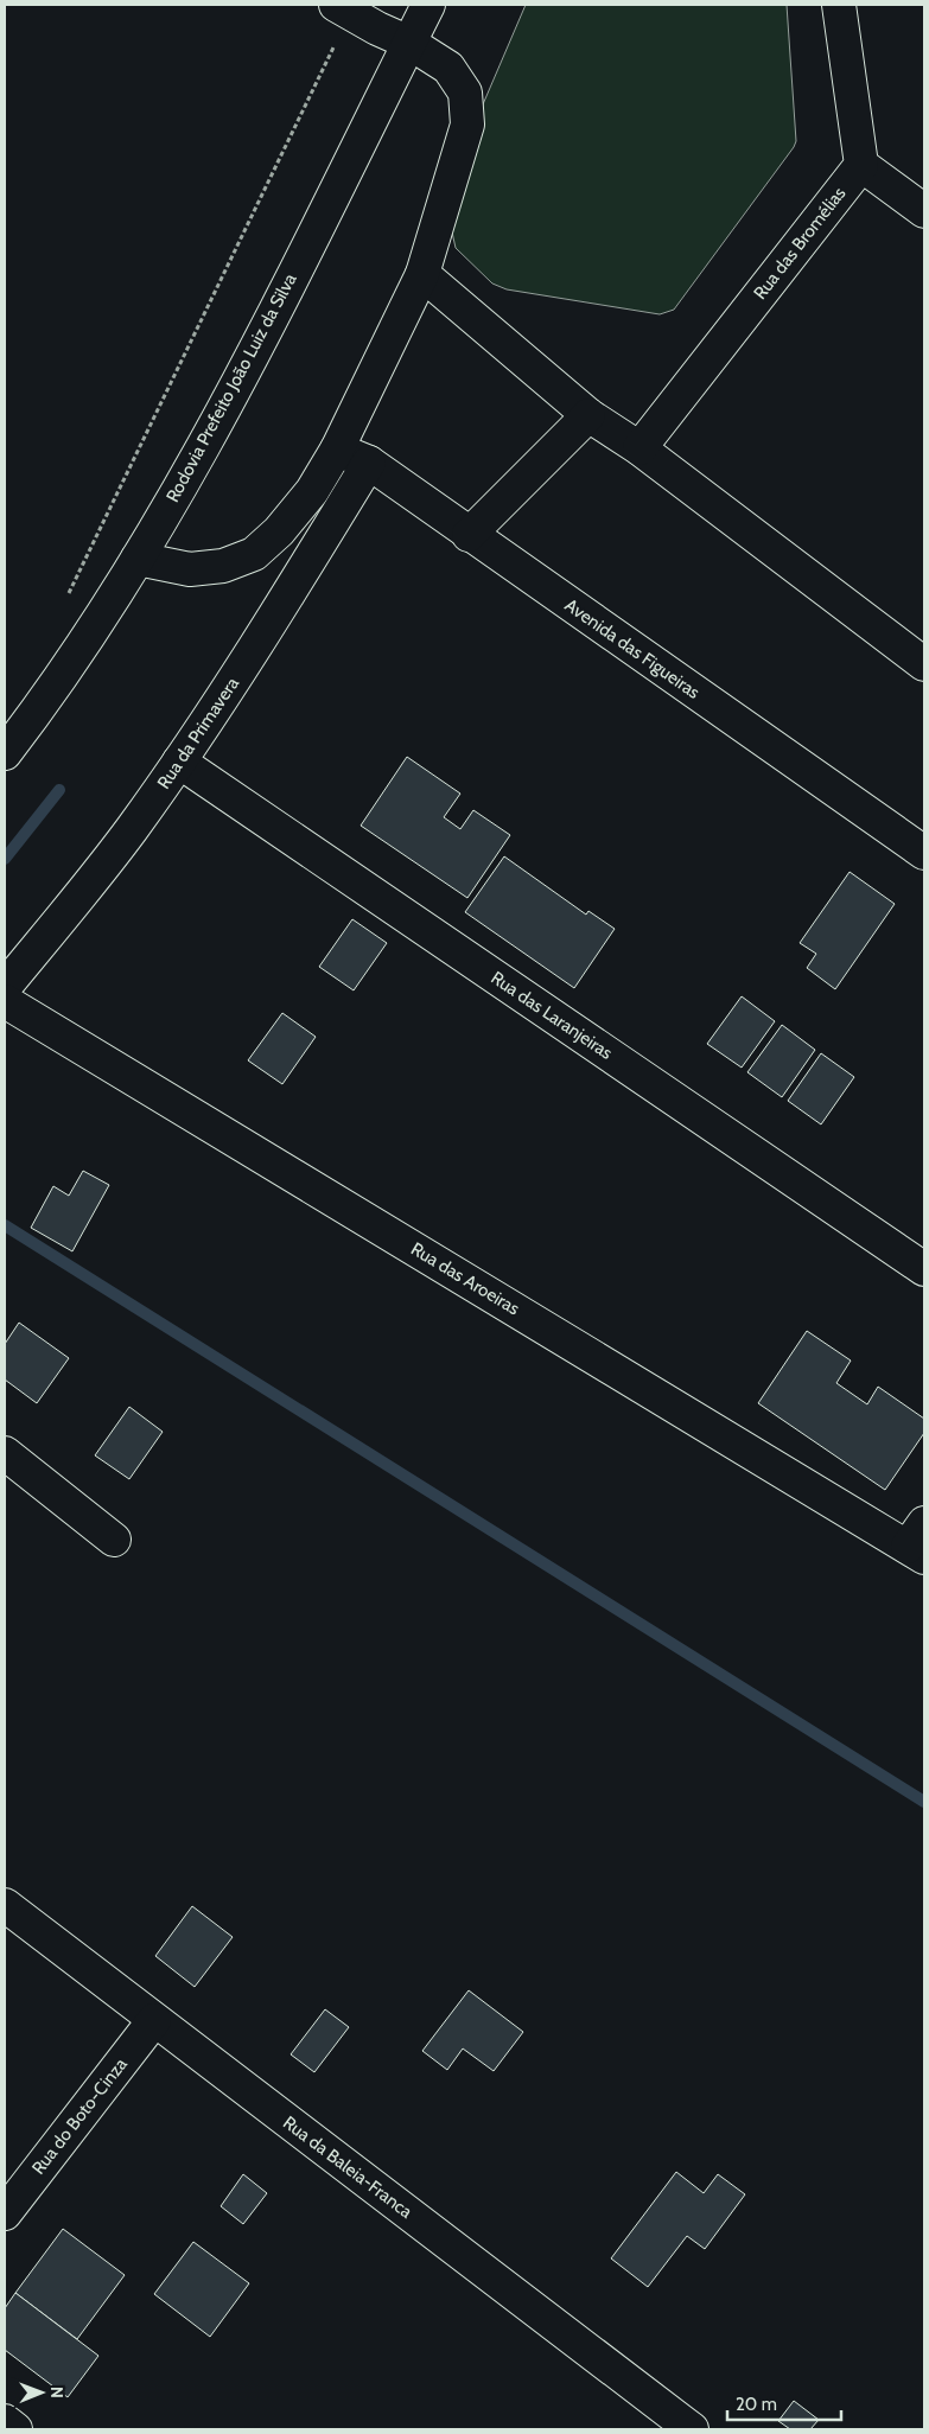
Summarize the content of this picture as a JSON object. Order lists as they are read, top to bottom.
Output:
{
  "streets": {
    "street": [
      "Rua das Bromélias",
      "Rodovia Prefeito João Luiz da Silva",
      "Avenida das Figueiras",
      "Rua da Primavera",
      "Rua das Laranjeiras",
      "Rua das Aroeiras",
      "Rua do Boto-Cinza",
      "Rua da Baleia-Franca"
    ]
  },
  "crossings": [
    ["Avenida das Figueiras", "Rua da Primavera"],
    ["Rua da Primavera", "Rua das Laranjeiras"],
    ["Rua do Boto-Cinza", "Rua da Baleia-Franca"]
  ],
  "scale_bar": "20 m",
  "north": "right"
}
